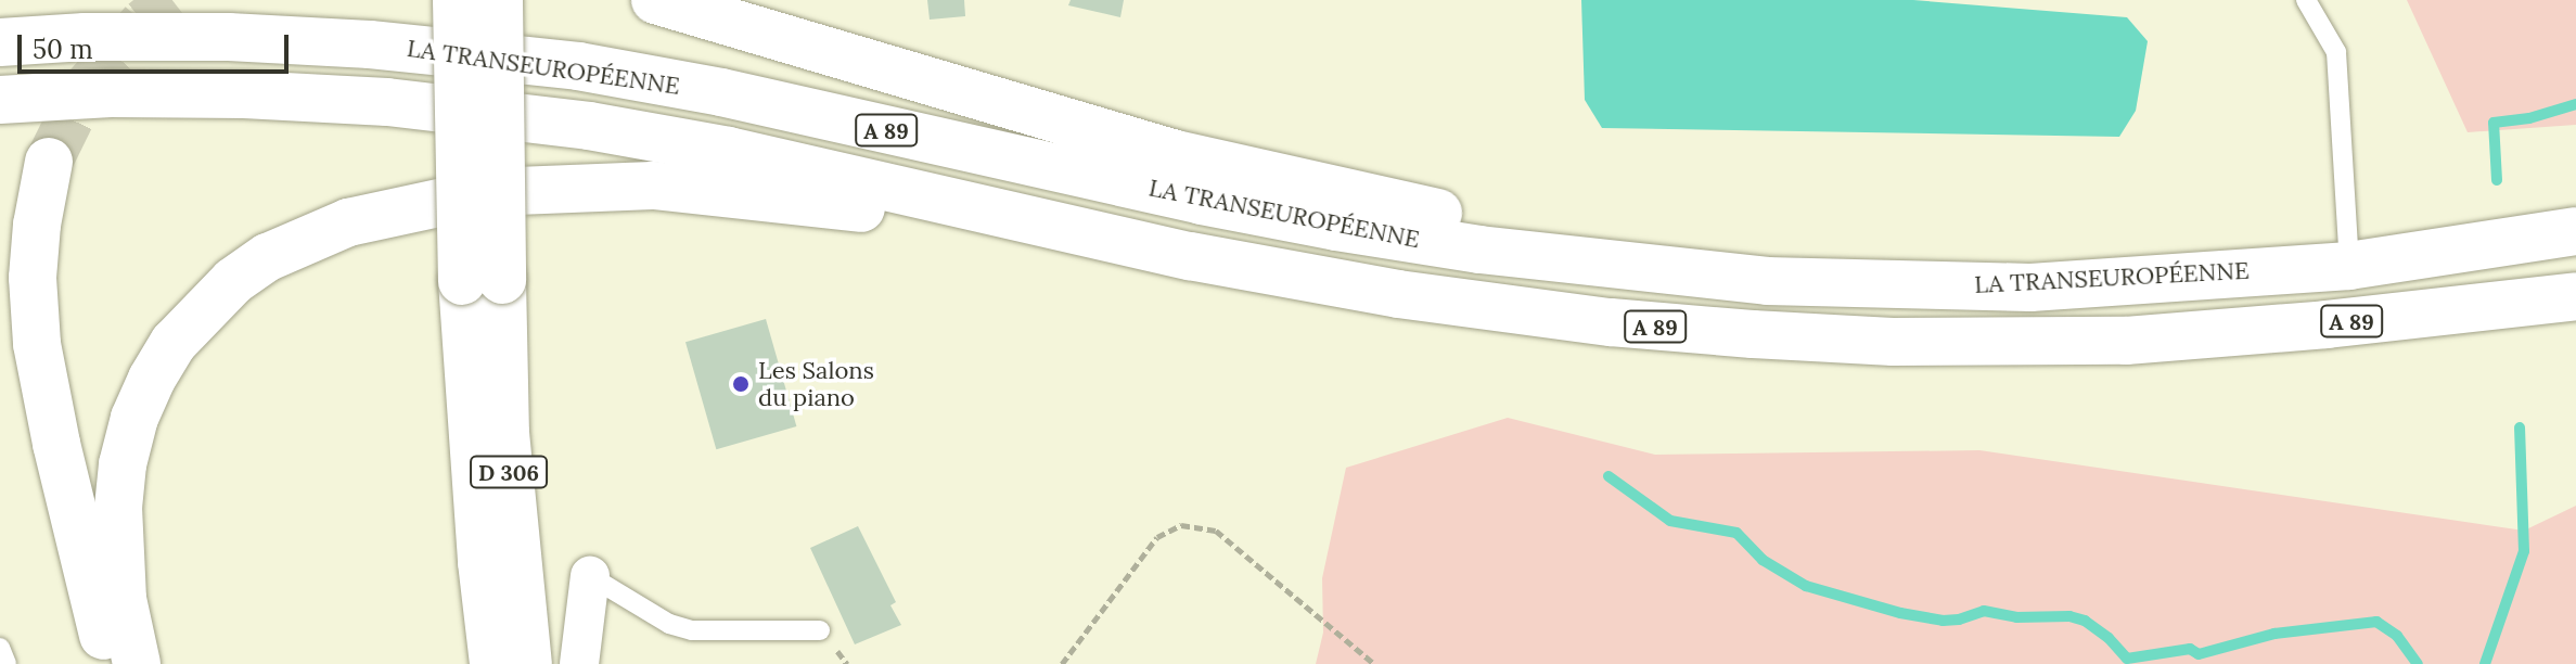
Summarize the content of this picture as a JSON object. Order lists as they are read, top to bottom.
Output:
{
  "streets": {
    "main road": ["LA TRANSEUROPÉENNE", "A 89", "D 306"]
  },
  "places": ["Les Salons du piano"],
  "scale_bar": "50 m"
}
